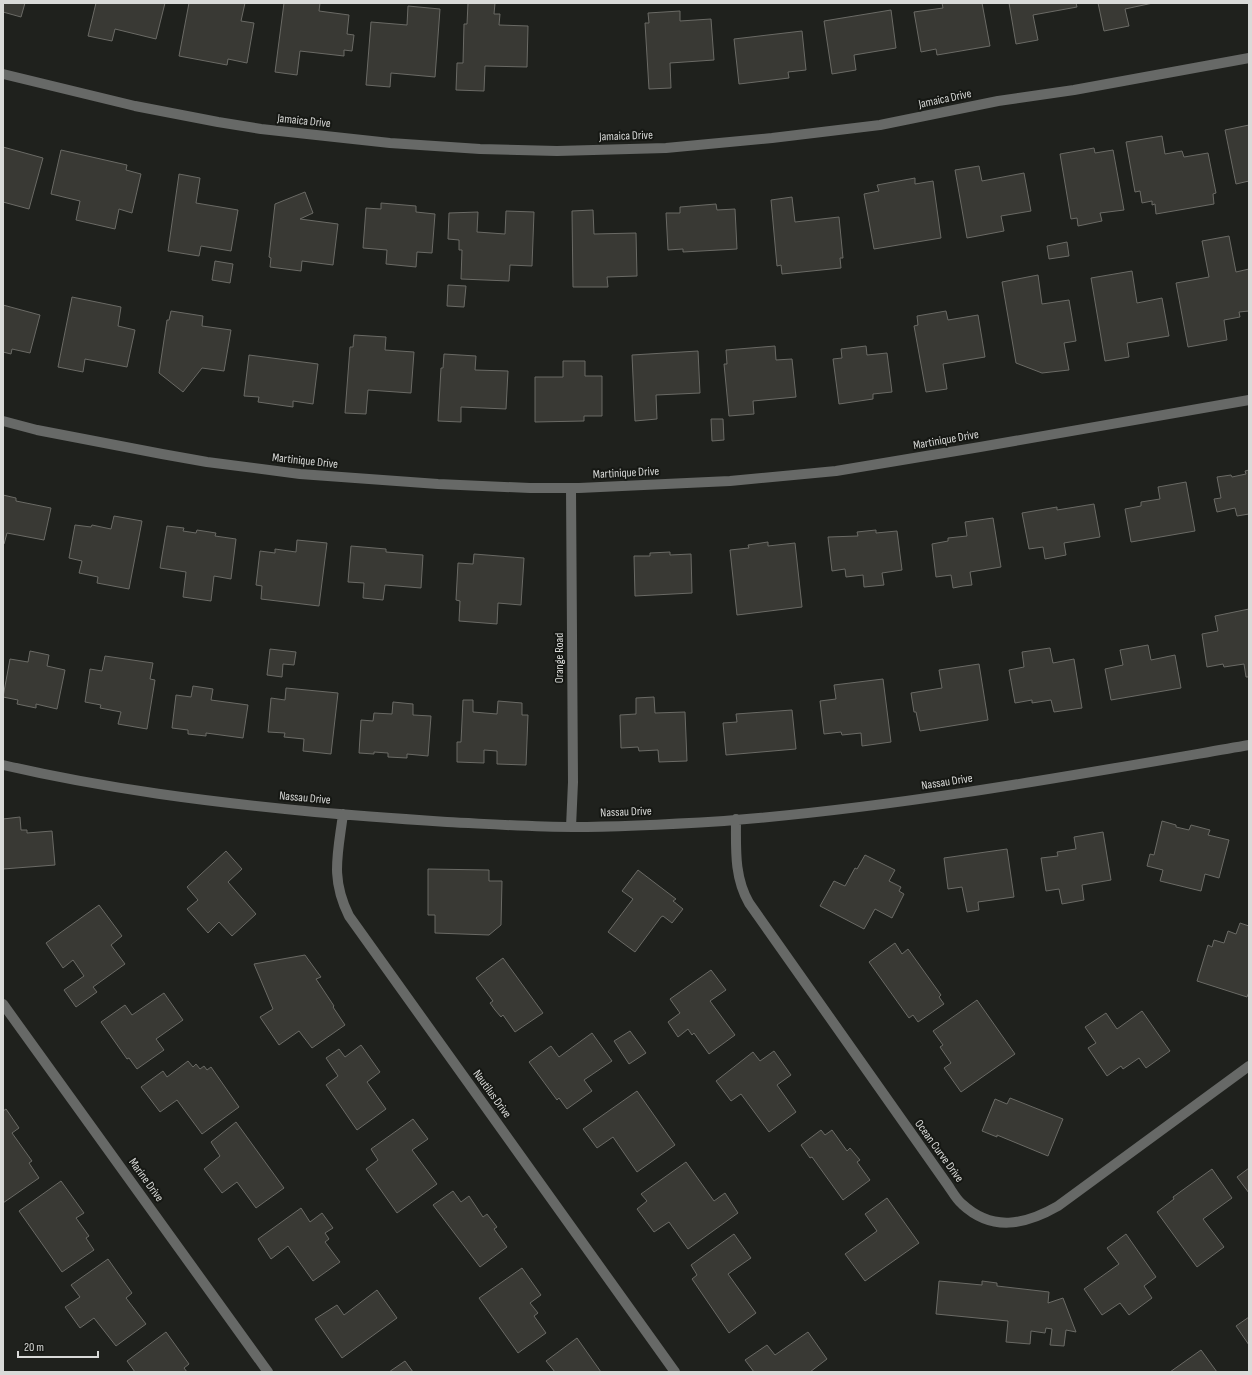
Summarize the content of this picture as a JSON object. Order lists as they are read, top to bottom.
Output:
{
  "streets": {
    "street": [
      "Jamaica Drive",
      "Martinique Drive",
      "Orange Road",
      "Nassau Drive",
      "Nautilus Drive",
      "Ocean Curve Drive",
      "Marine Drive"
    ]
  },
  "crossings": [
    ["Martinique Drive", "Orange Road"],
    ["Orange Road", "Nassau Drive"],
    ["Nassau Drive", "Nautilus Drive"],
    ["Nassau Drive", "Ocean Curve Drive"]
  ],
  "scale_bar": "20 m"
}
